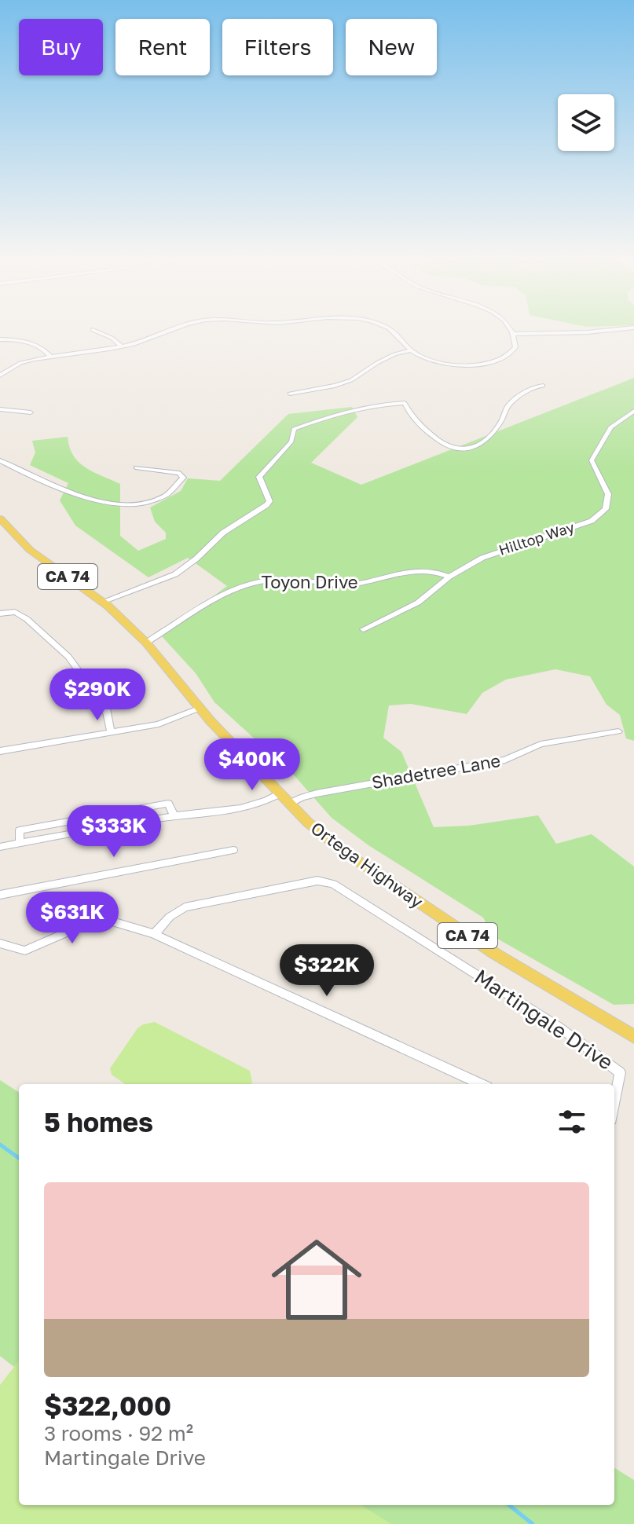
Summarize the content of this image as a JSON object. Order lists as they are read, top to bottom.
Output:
{
  "streets": {
    "main road": ["CA 74", "Ortega Highway"],
    "street": [
      "Hilltop Way",
      "Toyon Drive",
      "Shadetree Lane",
      "Martingale Drive"
    ]
  },
  "crossings": [
    ["Hilltop Way", "Toyon Drive"],
    ["Toyon Drive", "Ortega Highway"],
    ["Shadetree Lane", "Ortega Highway"]
  ],
  "page": {
    "chip": [
      "Buy",
      "Rent",
      "Filters",
      "New"
    ],
    "price": [
      "$290K",
      "$400K",
      "$333K",
      "$631K",
      "$322K"
    ],
    "heading": "5 homes",
    "list": [
      {
        "name": "$322,000",
        "note": "3 rooms · 92 m² · Martingale Drive"
      }
    ]
  }
}
